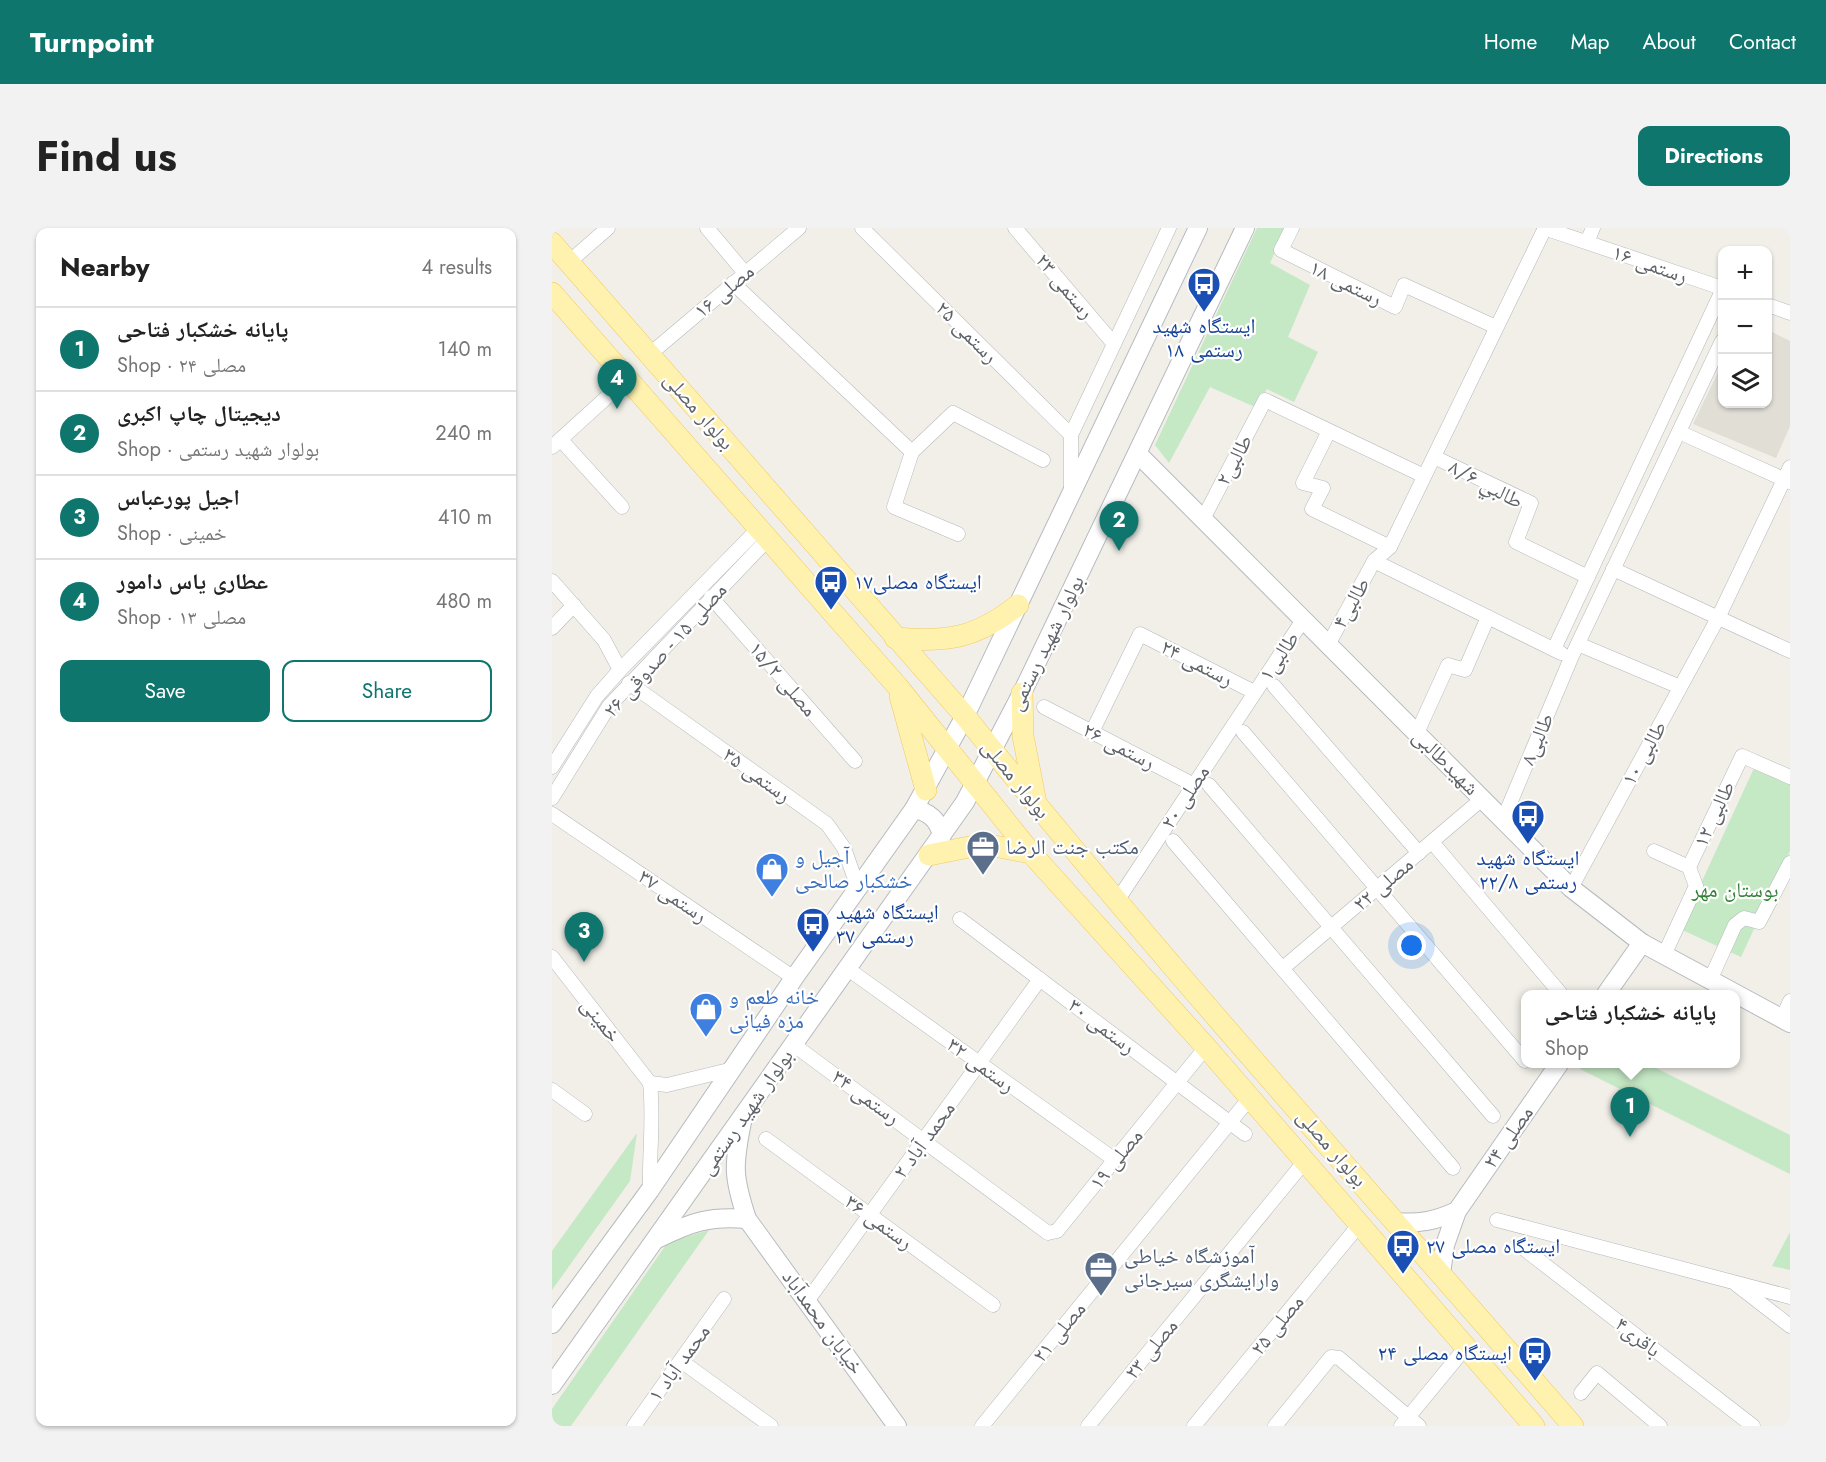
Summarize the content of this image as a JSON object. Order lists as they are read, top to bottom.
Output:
{
  "streets": {
    "main road": [
      "بولوار مصلی",
      "بولوار شهید رستمی",
      "شهیدطالبی",
      "مصلی ۲۴",
      "خیابان محمدآباد"
    ],
    "street": [
      "رستمی ۱۶",
      "رستمی ۱۸",
      "رستمی ۲۳",
      "مصلی ۱۶",
      "رستمی ۲۵",
      "طالبی۲",
      "طالبي ۸/۶",
      "طالبی۴",
      "مصلی ۱۵ - صدوقی ۲۶",
      "طالبی۱",
      "رستمی ۲۴",
      "مصلی ۱۵/۲",
      "طالبی۸",
      "رستمی ۲۶",
      "طالبی ۱۰",
      "رستمی ۳۵",
      "مصلی ۲۰",
      "طالبی ۱۲",
      "مصلی ۲۲",
      "رستمی ۳۷",
      "خمینی",
      "رستمی ۳۰",
      "رستمی ۳۲",
      "رستمی ۳۴",
      "محمد آباد ۲",
      "مصلی ۱۹",
      "رستمی ۳۶",
      "مصلی ۲۵",
      "مصلی ۲۱",
      "باقری۴",
      "مصلی ۲۳",
      "محمد آباد ۱"
    ]
  },
  "crossings": [
    ["مصلی ۱۶", "بولوار مصلی"],
    ["بولوار مصلی", "بولوار شهید رستمی"],
    ["بولوار مصلی", "مصلی ۱۵ - صدوقی ۲۶"],
    ["بولوار مصلی", "مصلی ۲۰"],
    ["بولوار مصلی", "مصلی ۲۴"],
    ["بولوار مصلی", "مصلی ۱۹"],
    ["بولوار مصلی", "مصلی ۲۵"],
    ["بولوار مصلی", "مصلی ۲۱"],
    ["بولوار مصلی", "مصلی ۲۳"],
    ["طالبی۲", "شهیدطالبی"],
    ["طالبی۴", "شهیدطالبی"],
    ["بولوار شهید رستمی", "شهیدطالبی"],
    ["بولوار شهید رستمی", "رستمی ۳۵"],
    ["بولوار شهید رستمی", "رستمی ۳۷"],
    ["بولوار شهید رستمی", "رستمی ۳۲"],
    ["بولوار شهید رستمی", "رستمی ۳۴"],
    ["بولوار شهید رستمی", "خیابان محمدآباد"],
    ["مصلی ۱۵ - صدوقی ۲۶", "مصلی ۱۵/۲"],
    ["مصلی ۱۵ - صدوقی ۲۶", "رستمی ۳۵"],
    ["طالبی۱", "رستمی ۲۴"],
    ["طالبی۱", "شهیدطالبی"],
    ["طالبی۱", "مصلی ۲۰"],
    ["رستمی ۲۴", "رستمی ۲۶"],
    ["رستمی ۲۴", "مصلی ۲۰"],
    ["طالبی۸", "شهیدطالبی"],
    ["رستمی ۲۶", "مصلی ۲۰"],
    ["طالبی ۱۰", "شهیدطالبی"],
    ["شهیدطالبی", "طالبی ۱۲"],
    ["شهیدطالبی", "مصلی ۲۲"],
    ["رستمی ۳۰", "محمد آباد ۲"],
    ["رستمی ۳۰", "مصلی ۱۹"],
    ["رستمی ۳۰", "مصلی ۲۱"],
    ["رستمی ۳۲", "محمد آباد ۲"],
    ["رستمی ۳۲", "مصلی ۱۹"],
    ["رستمی ۳۴", "محمد آباد ۲"],
    ["رستمی ۳۴", "مصلی ۱۹"],
    ["محمد آباد ۲", "رستمی ۳۶"],
    ["محمد آباد ۲", "خیابان محمدآباد"]
  ],
  "parks": ["بوستان مهر"],
  "places": {
    "bus stop": [
      "ایستگاه شهید رستمی ۱۸",
      "ایستگاه مصلی۱۷",
      "ایستگاه شهید رستمی ۲۲/۸",
      "ایستگاه شهید رستمی ۳۷",
      "ایستگاه مصلی ۲۷",
      "ایستگاه مصلی ۲۴"
    ],
    "office": ["مكتب جنت الرضا", "آموزشگاه خیاطی وارایشگری سیرجانی"],
    "shop": ["آجیل و خشکبار صالحی", "خانه طعم و مزه فیانی"]
  },
  "page": {
    "header": "Turnpoint",
    "nav": [
      "Home",
      "Map",
      "About",
      "Contact"
    ],
    "title": "Find us",
    "buttons": [
      "Directions",
      ["Save", "Share"]
    ],
    "heading": ["Nearby", "4 results"],
    "map_buttons": ["+", "−"],
    "list": [
      {
        "mark": "1",
        "name": "پایانه خشکبار فتاحی",
        "note": "Shop · مصلی ۲۴",
        "value": "140 m"
      },
      {
        "mark": "2",
        "name": "دیجیتال چاپ اکبری",
        "note": "Shop · بولوار شهید رستمی",
        "value": "240 m"
      },
      {
        "mark": "3",
        "name": "اجیل پورعباس",
        "note": "Shop · خمینی",
        "value": "410 m"
      },
      {
        "mark": "4",
        "name": "عطاری یاس دامور",
        "note": "Shop · مصلی ۱۳",
        "value": "480 m"
      }
    ],
    "pins": [
      "4",
      "2",
      "3",
      "1"
    ],
    "popup": ["پایانه خشکبار فتاحی", "Shop"]
  }
}
